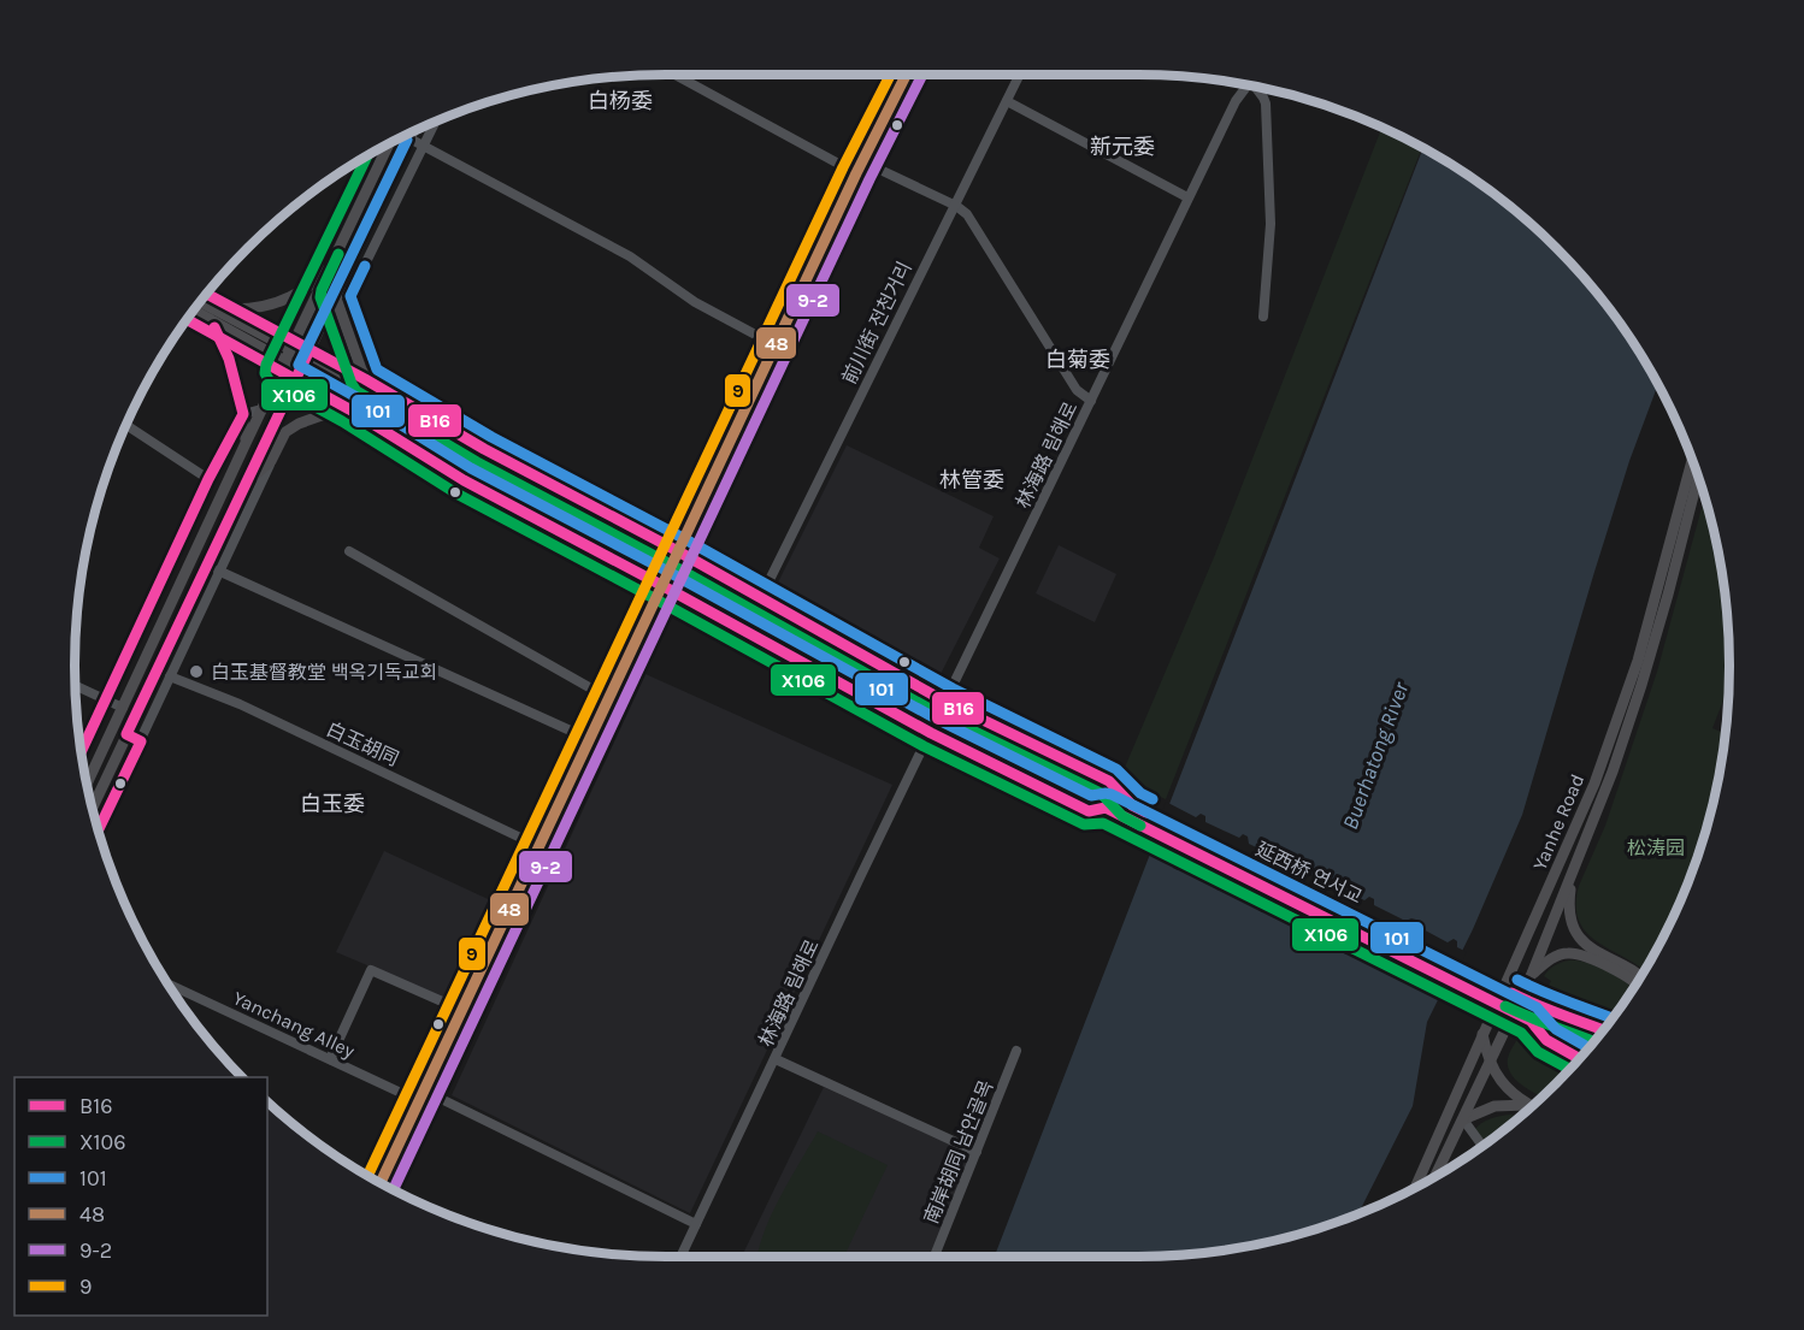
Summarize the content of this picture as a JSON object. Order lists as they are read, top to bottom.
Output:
{
  "streets": {
    "main road": ["Yanhe Road", "延西桥 연서교"],
    "street": [
      "前川街 전천거리",
      "林海路 림해로",
      "白玉胡同",
      "Yanchang Alley",
      "南岸胡同 남안골목"
    ]
  },
  "crossings": [
    ["林海路 림해로", "延西桥 연서교"]
  ],
  "districts": [
    "白杨委",
    "新元委",
    "白菊委",
    "林管委",
    "白玉委"
  ],
  "water": ["Buerhatong River"],
  "parks": ["松涛园"],
  "places": ["白玉基督教堂 백옥기독교회"],
  "lines": [
    "transit line 48",
    "transit line 9-2",
    "transit line 9",
    "transit line 101",
    "transit line X106",
    "transit line B16"
  ],
  "legend": [
    "B16",
    "X106",
    "101",
    "48",
    "9-2",
    "9"
  ]
}
